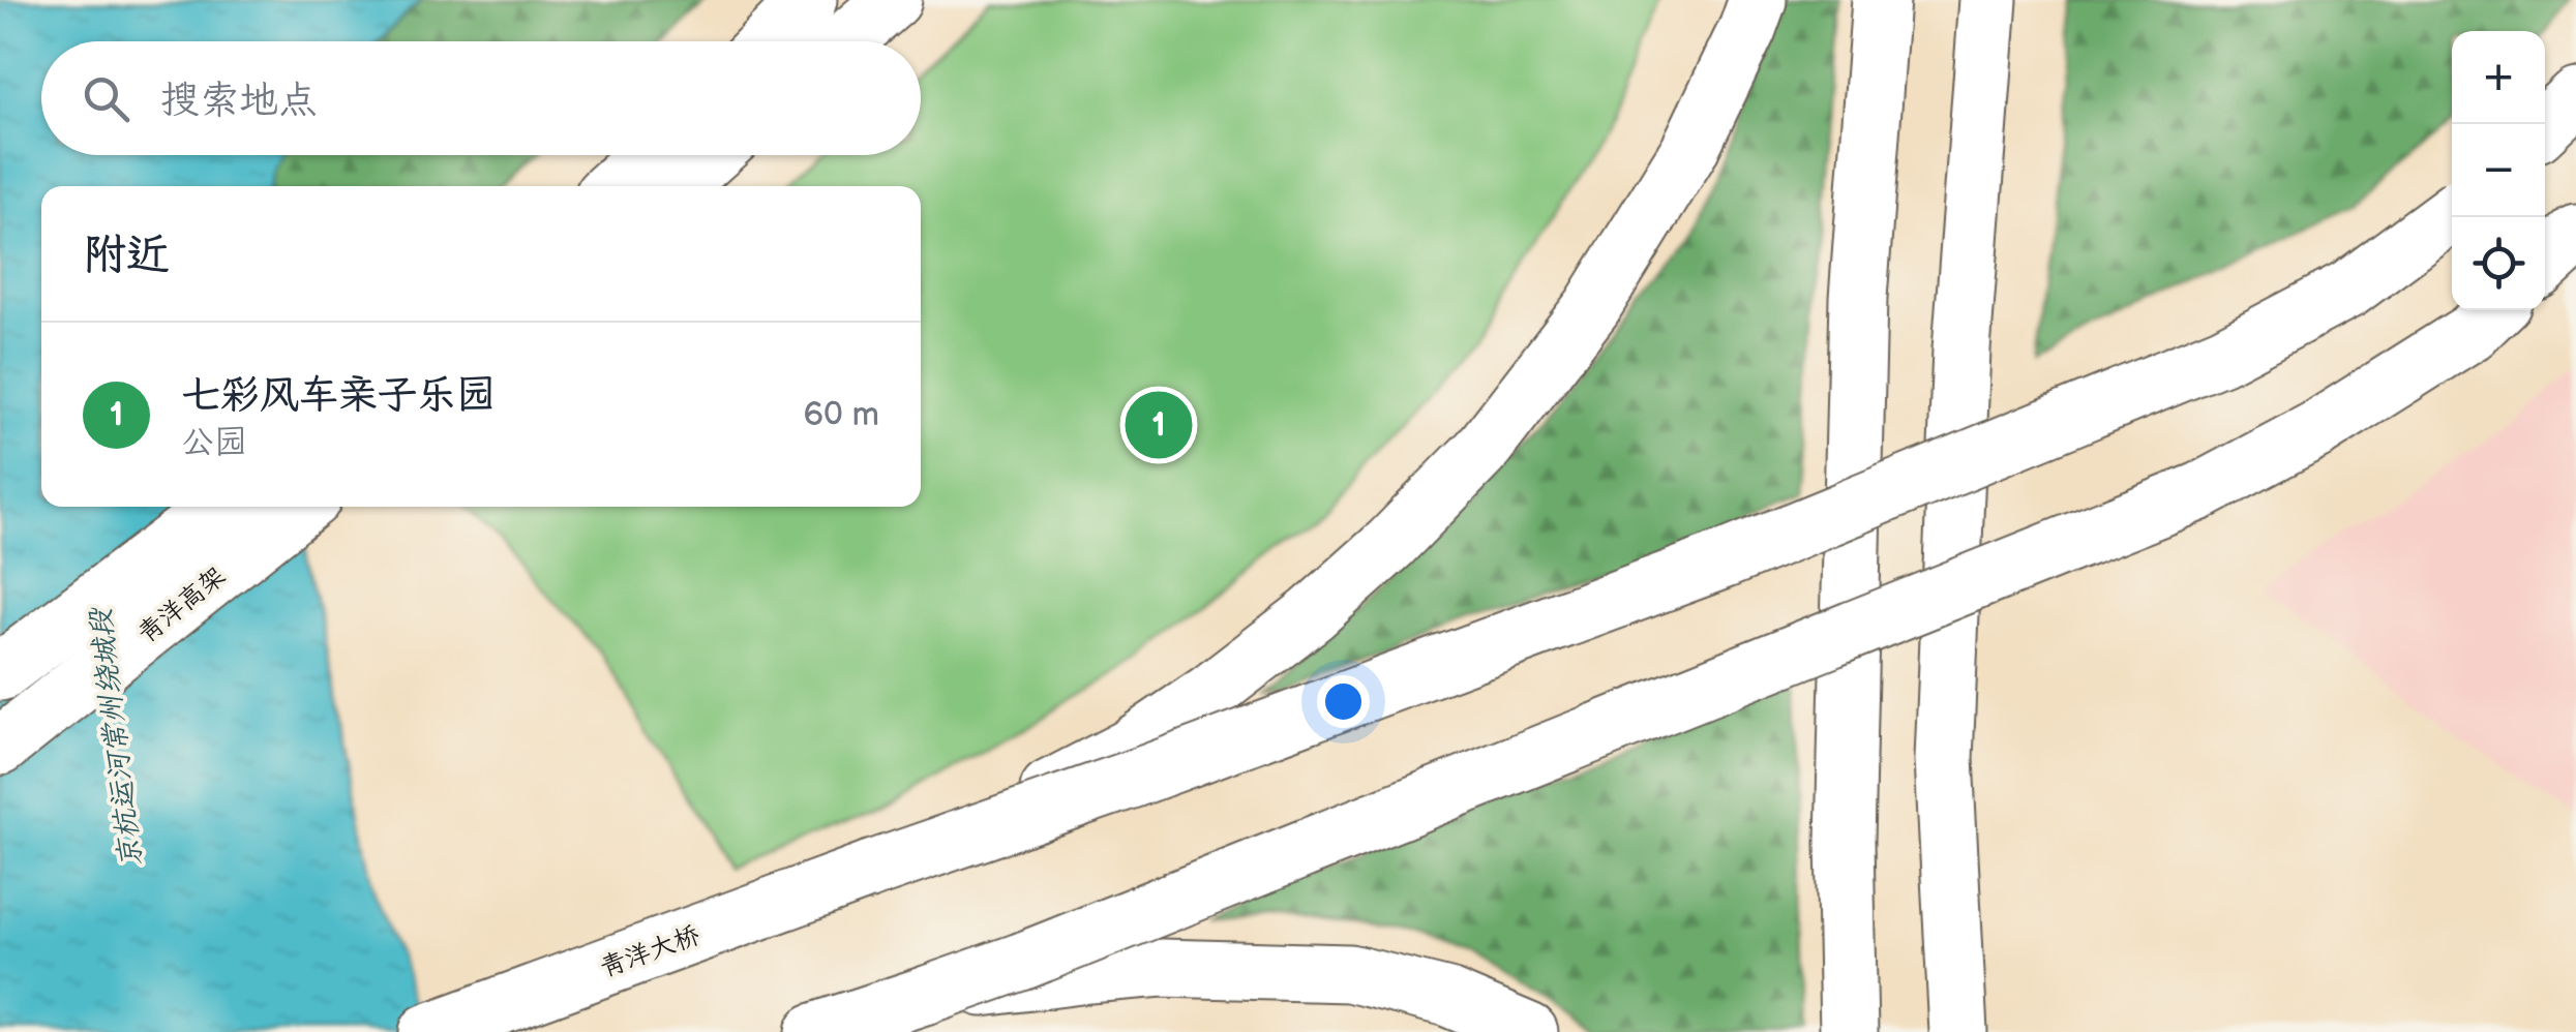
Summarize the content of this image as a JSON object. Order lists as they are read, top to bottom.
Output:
{
  "streets": {
    "main road": ["青洋高架", "青洋大桥"]
  },
  "water": ["京杭运河常州绕城段"],
  "page": {
    "map_buttons": ["+", "−"],
    "search": "搜索地点",
    "heading": "附近",
    "list": [
      {
        "mark": "1",
        "name": "七彩风车亲子乐园",
        "note": "公园",
        "value": "60 m"
      }
    ],
    "pins": "1"
  }
}
